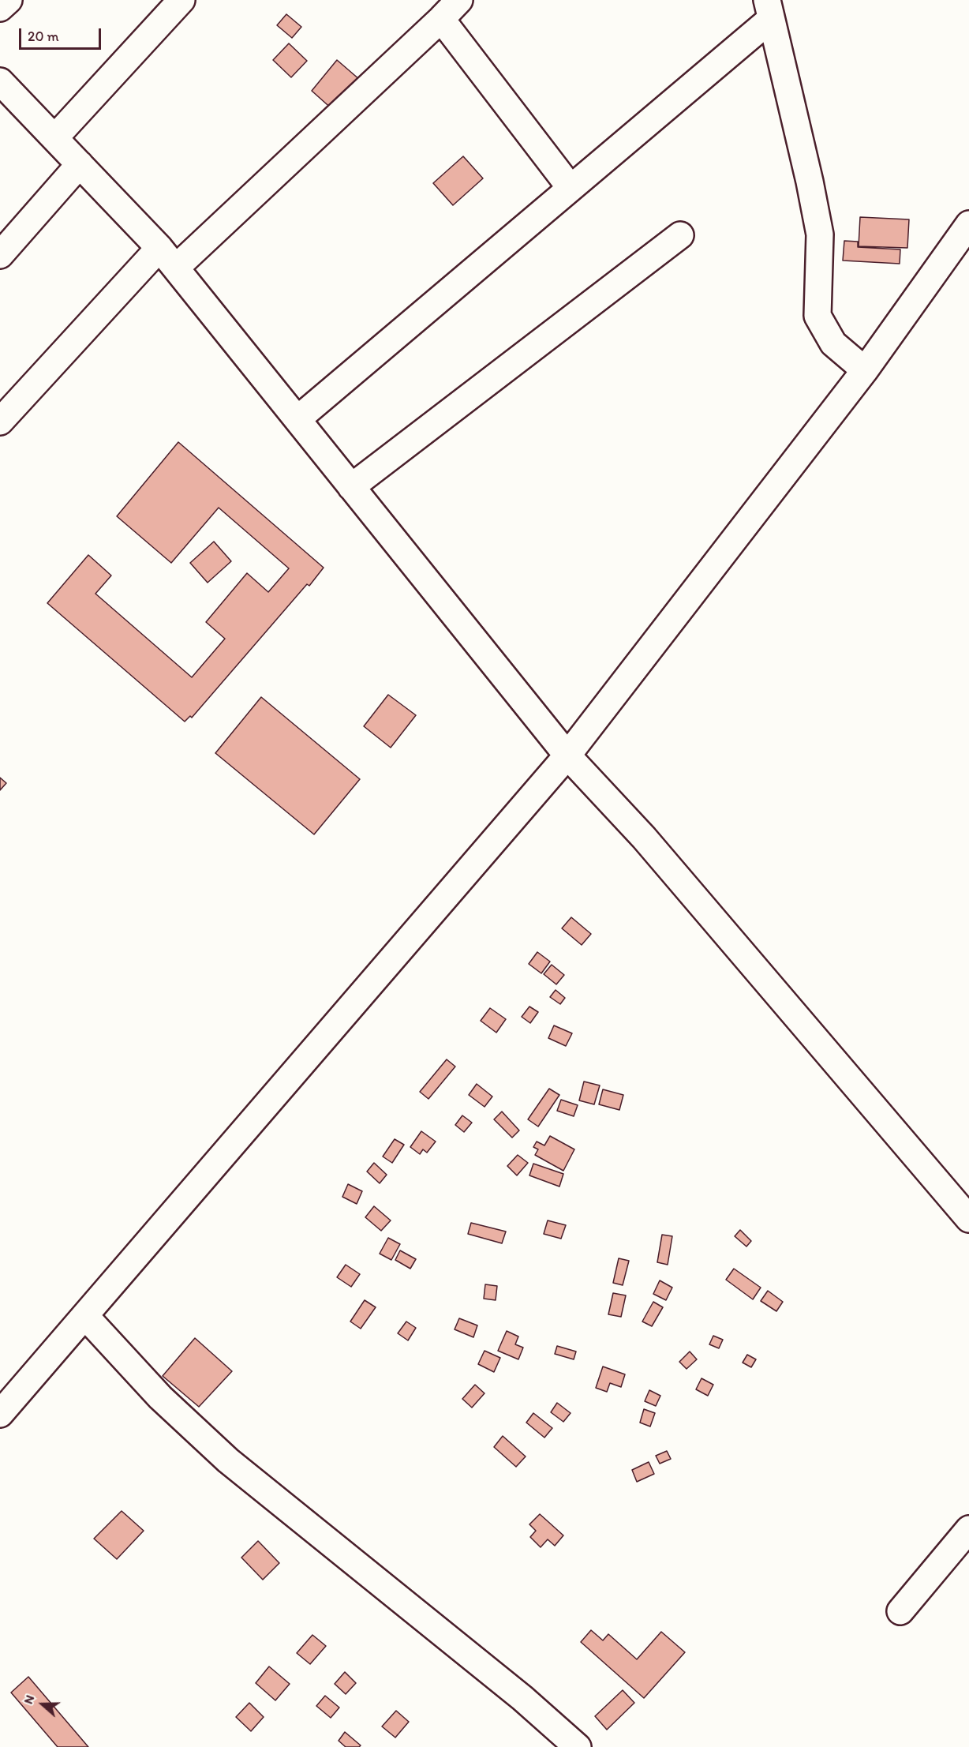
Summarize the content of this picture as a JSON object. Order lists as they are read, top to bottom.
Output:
{
  "scale_bar": "20 m",
  "north": "left"
}
